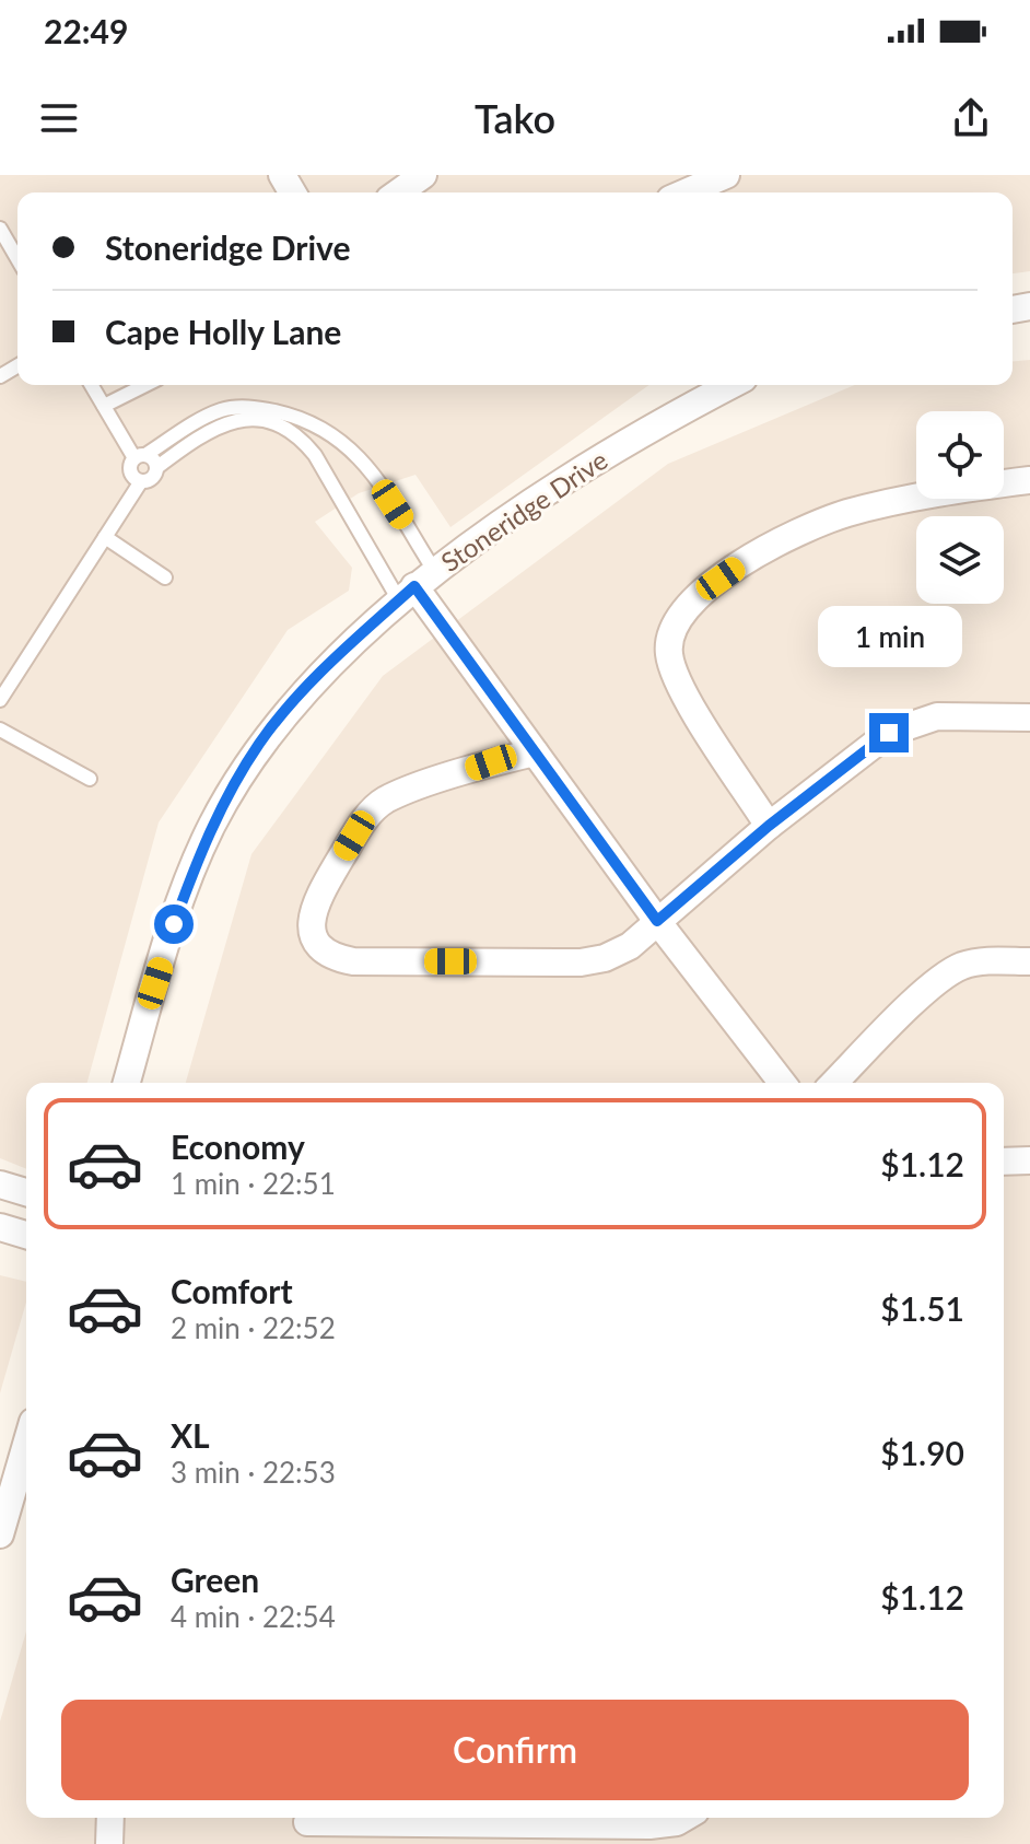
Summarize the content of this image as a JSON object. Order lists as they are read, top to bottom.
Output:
{
  "streets": {
    "street": ["Stoneridge Drive"]
  },
  "page": {
    "status": "22:49",
    "header": "Tako",
    "banner": ["Stoneridge Drive", "Cape Holly Lane"],
    "bubble": "1 min",
    "list": [
      {
        "name": "Economy",
        "note": "1 min · 22:51",
        "value": "$1.12"
      },
      {
        "name": "Comfort",
        "note": "2 min · 22:52",
        "value": "$1.51"
      },
      {
        "name": "XL",
        "note": "3 min · 22:53",
        "value": "$1.90"
      },
      {
        "name": "Green",
        "note": "4 min · 22:54",
        "value": "$1.12"
      }
    ],
    "buttons": "Confirm"
  }
}
